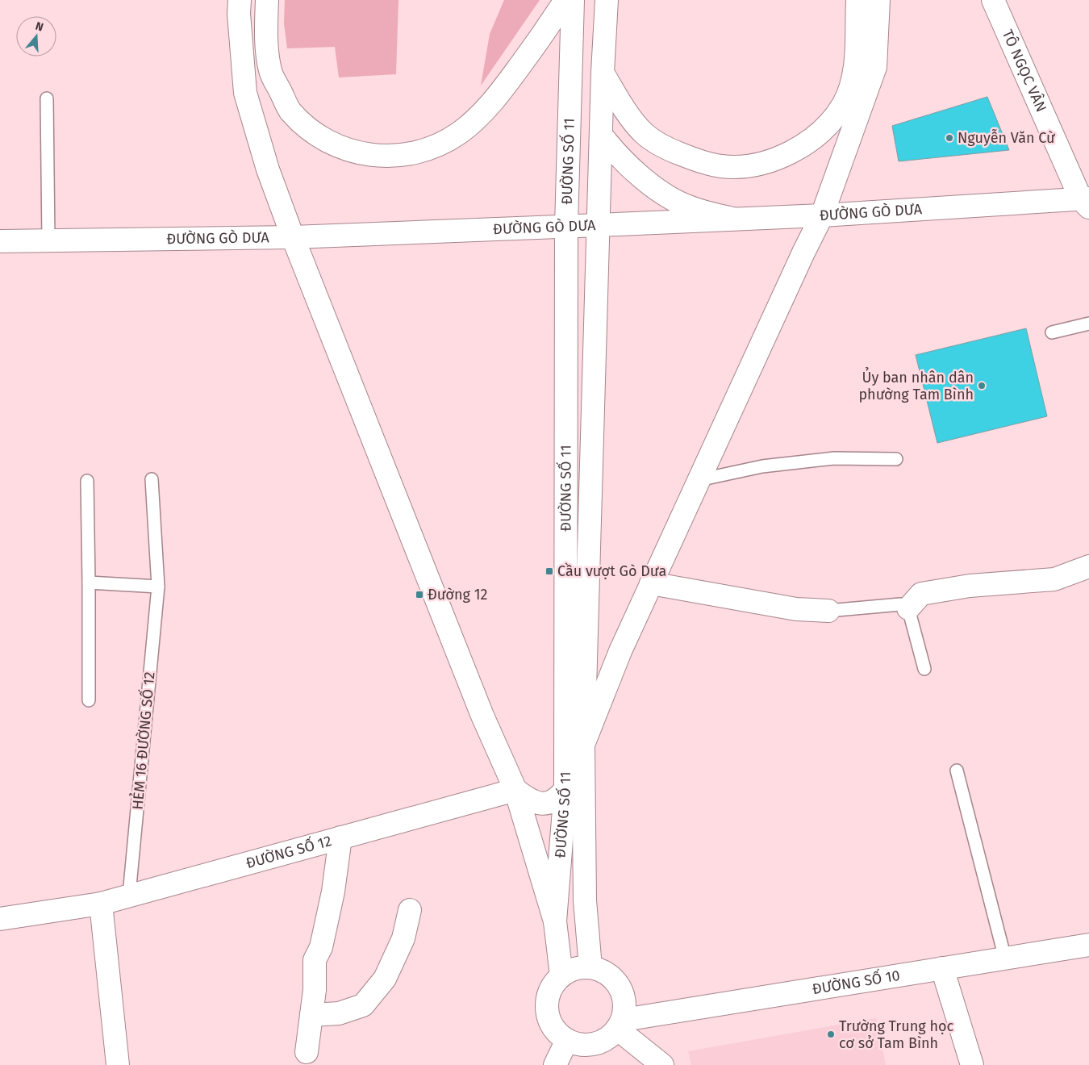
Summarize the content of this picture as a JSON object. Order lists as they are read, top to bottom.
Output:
{
  "streets": {
    "main road": [
      "TÔ NGỌC VÂN",
      "ĐƯỜNG SỐ 11",
      "ĐƯỜNG GÒ DƯA",
      "ĐƯỜNG SỐ 12",
      "ĐƯỜNG SỐ 10"
    ],
    "lane": ["HẺM 16 ĐƯỜNG SỐ 12"]
  },
  "crossings": [
    ["TÔ NGỌC VÂN", "ĐƯỜNG GÒ DƯA"],
    ["ĐƯỜNG SỐ 11", "ĐƯỜNG GÒ DƯA"],
    ["ĐƯỜNG SỐ 11", "ĐƯỜNG SỐ 10"],
    ["HẺM 16 ĐƯỜNG SỐ 12", "ĐƯỜNG SỐ 12"]
  ],
  "places": {
    "other": ["Nguyễn Văn Cừ", "Ủy ban nhân dân phường Tam Bình", "Trường Trung học cơ sở Tam Bình"],
    "transit": ["Cầu vượt Gò Dưa", "Đường 12"]
  },
  "north": "top"
}
